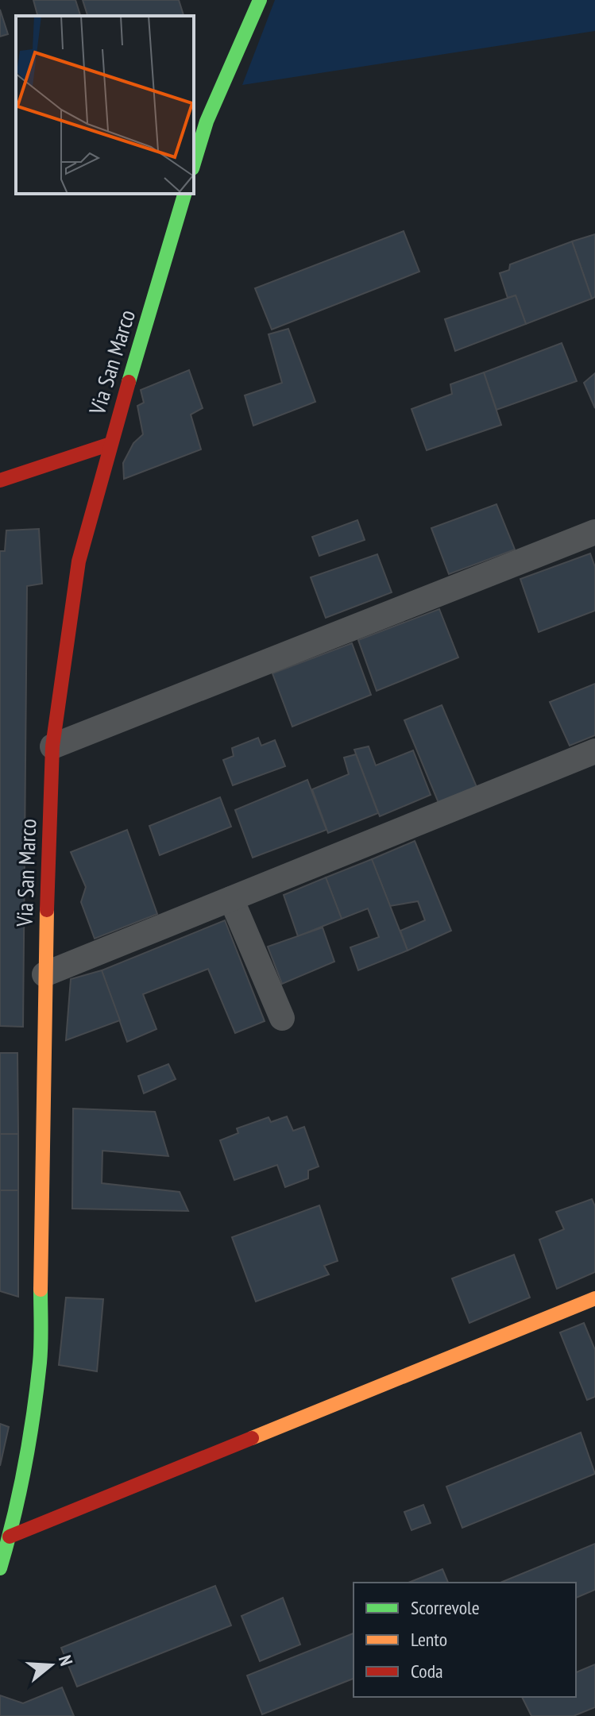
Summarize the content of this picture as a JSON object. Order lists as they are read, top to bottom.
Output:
{
  "streets": {
    "street": ["Via San Marco"]
  },
  "legend": ["Scorrevole", "Lento", "Coda"],
  "north": "right"
}
